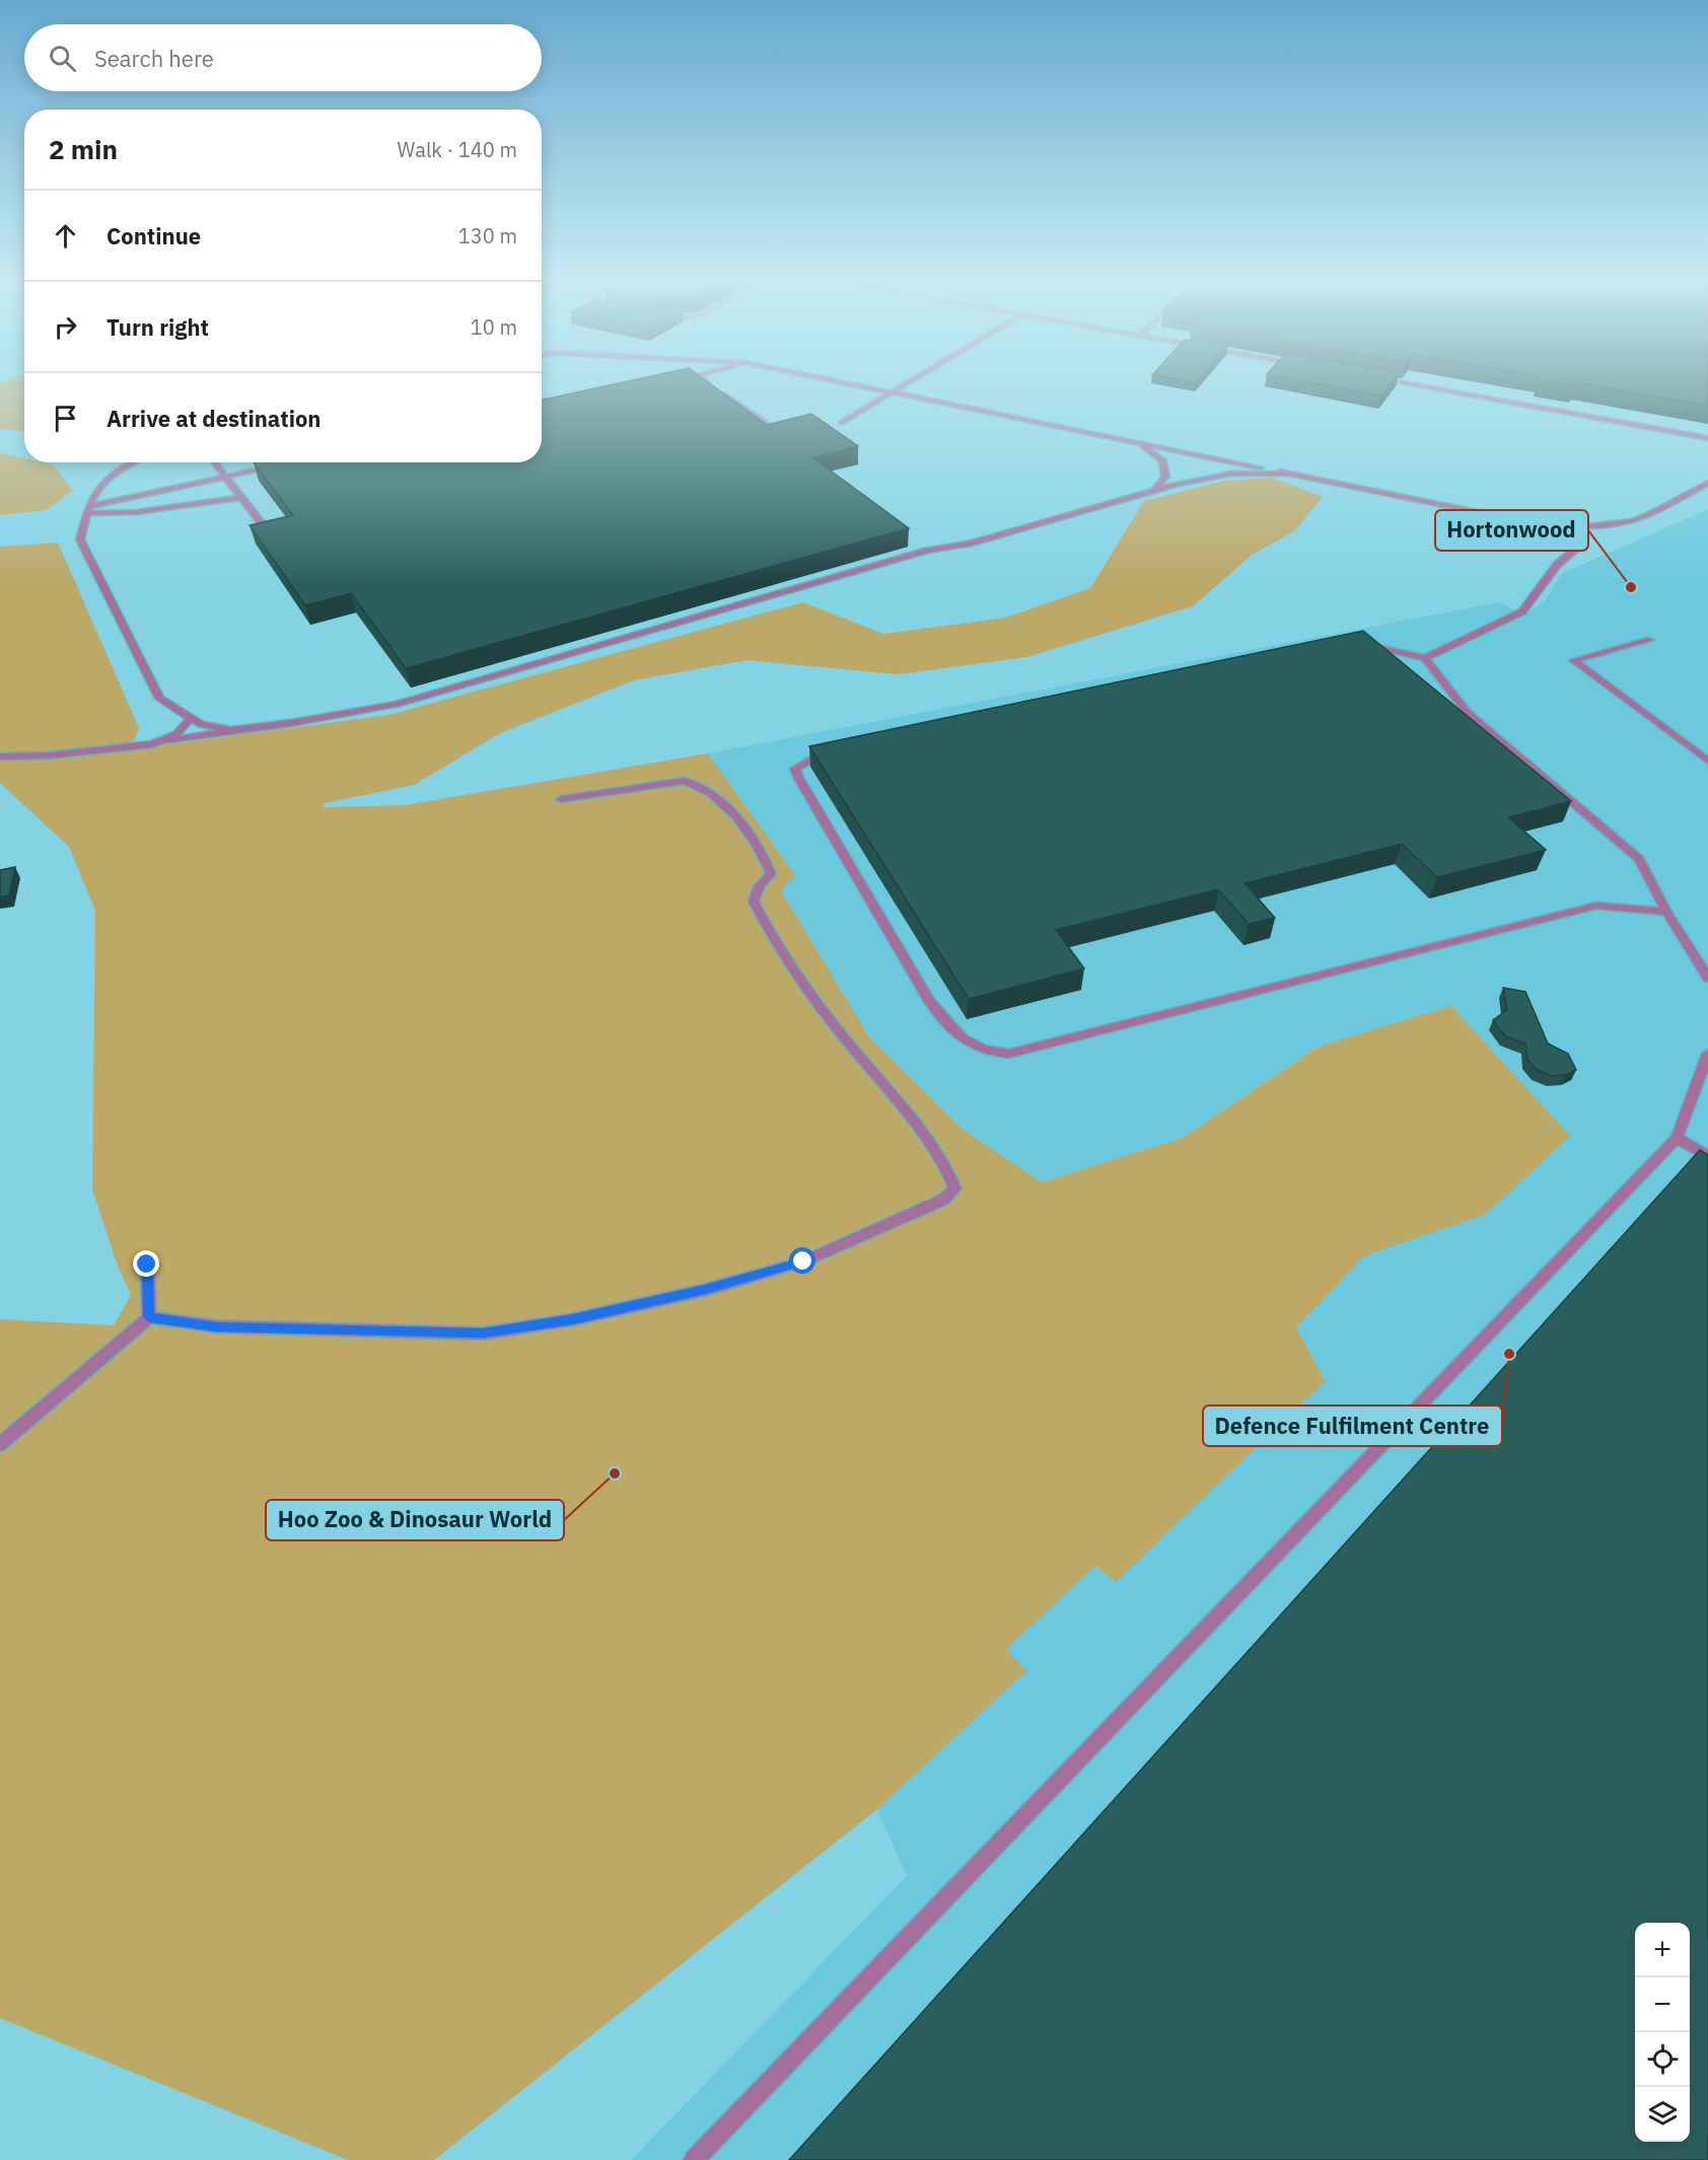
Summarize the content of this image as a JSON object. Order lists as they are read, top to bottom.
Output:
{
  "places": ["Hortonwood", "Defence Fulfilment Centre", "Hoo Zoo & Dinosaur World"],
  "page": {
    "search": "Search here",
    "heading": ["2 min", "Walk · 140 m"],
    "list": [
      ["Continue", "130 m"],
      ["Turn right", "10 m"],
      "Arrive at destination"
    ],
    "map_buttons": ["+", "−"]
  }
}
